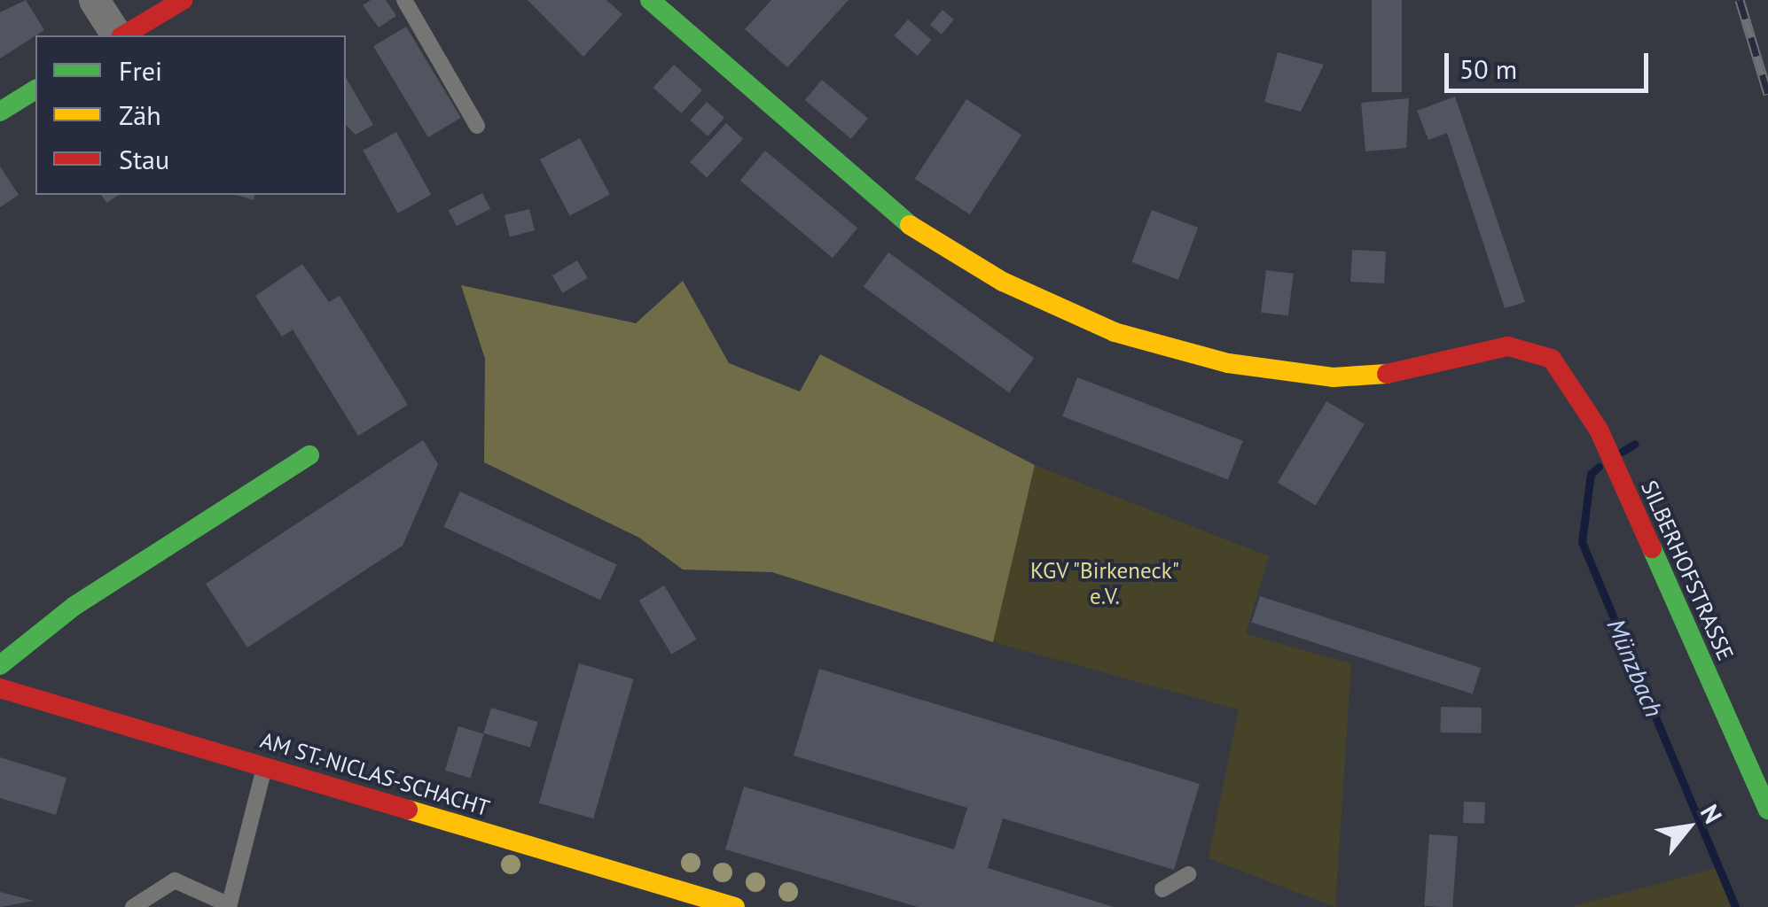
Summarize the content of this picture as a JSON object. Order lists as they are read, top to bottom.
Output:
{
  "streets": {
    "street": ["SILBERHOFSTRASSE", "AM ST.-NICLAS-SCHACHT"]
  },
  "water": ["Münzbach"],
  "parks": ["KGV \"Birkeneck\" e.V."],
  "legend": ["Frei", "Zäh", "Stau"],
  "scale_bar": "50 m",
  "north": "top right"
}
